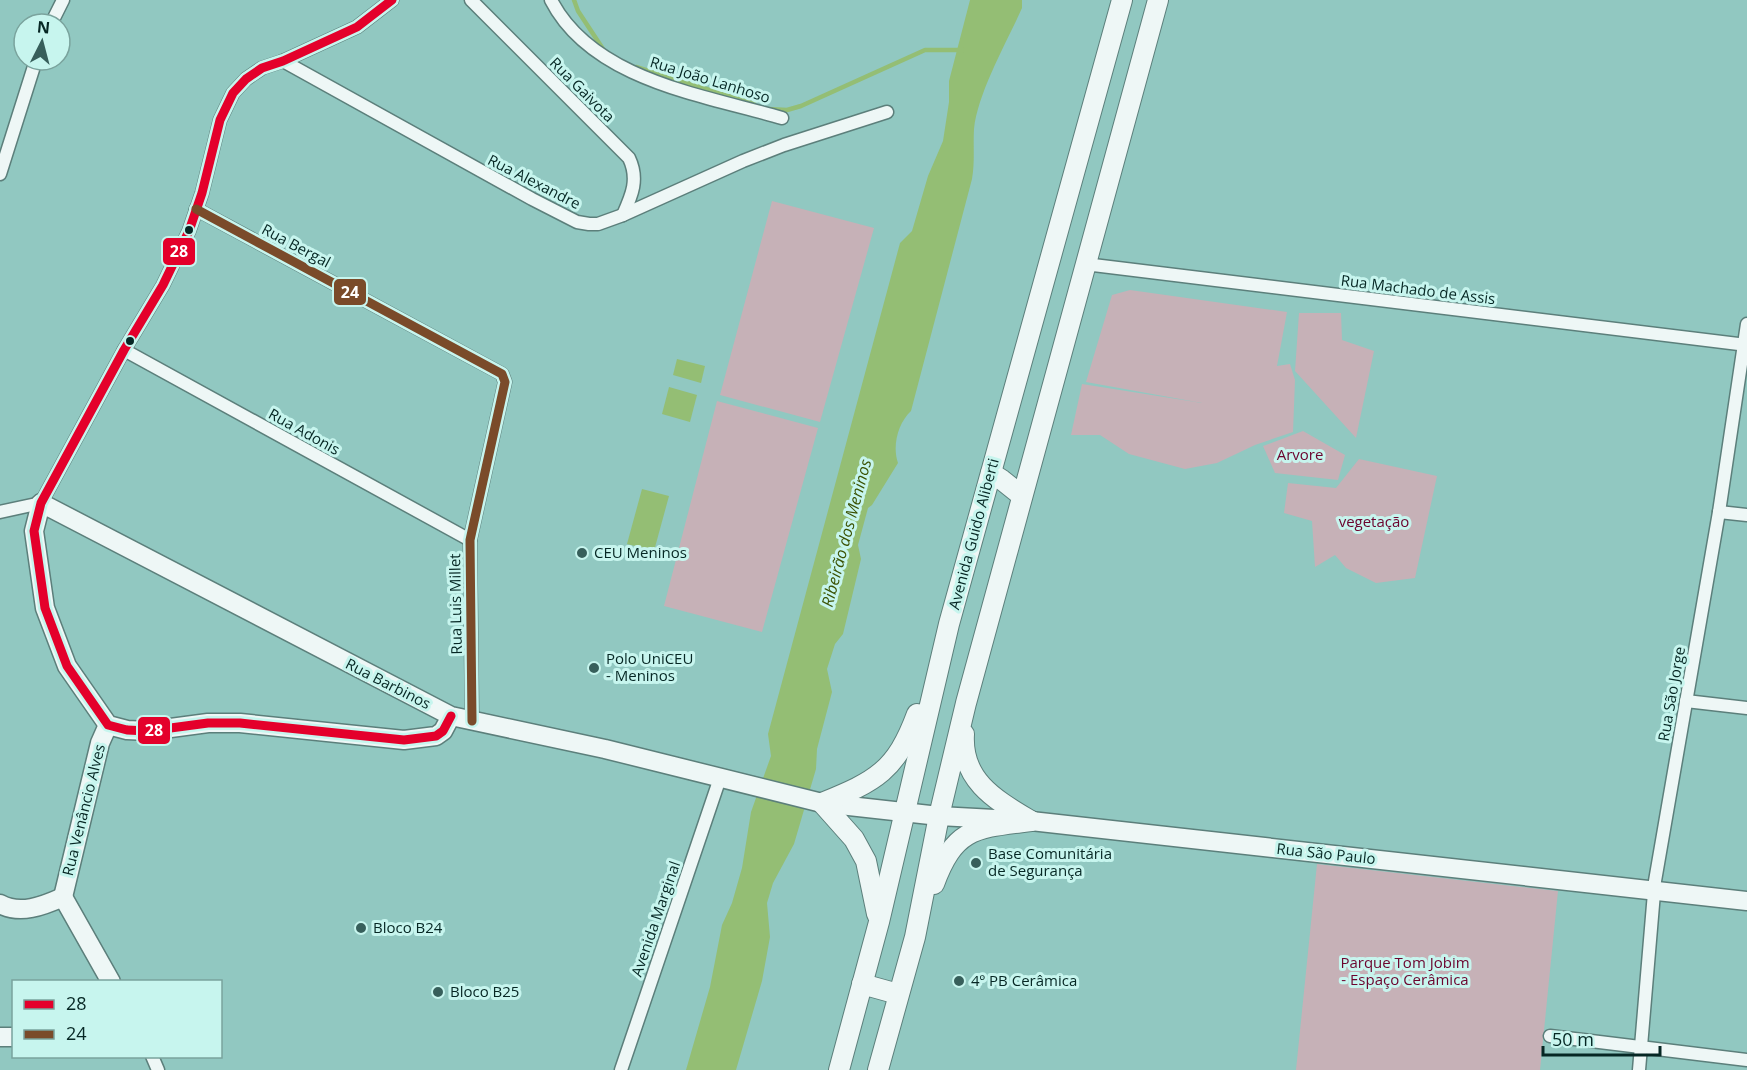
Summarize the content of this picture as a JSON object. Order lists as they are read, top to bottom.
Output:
{
  "streets": {
    "main road": ["Avenida Guido Aliberti"],
    "street": [
      "Rua João Lanhoso",
      "Rua Gaivota",
      "Rua Alexandre",
      "Rua Bergal",
      "Rua Machado de Assis",
      "Rua Adonis",
      "Rua Luis Millet",
      "Rua Barbinos",
      "Rua São Jorge",
      "Rua Venâncio Alves",
      "Rua São Paulo",
      "Avenida Marginal"
    ]
  },
  "crossings": [
    ["Rua Gaivota", "Rua Alexandre"],
    ["Rua Bergal", "Rua Luis Millet"],
    ["Rua Machado de Assis", "Rua São Jorge"],
    ["Rua Adonis", "Rua Luis Millet"],
    ["Avenida Guido Aliberti", "Rua Barbinos"],
    ["Avenida Guido Aliberti", "Rua São Paulo"],
    ["Rua Luis Millet", "Rua Barbinos"],
    ["Rua Barbinos", "Rua São Paulo"],
    ["Rua Barbinos", "Avenida Marginal"],
    ["Rua São Jorge", "Rua São Paulo"]
  ],
  "water": ["Ribeirão dos Meninos"],
  "parks": ["Arvore", "vegetação", "Parque Tom Jobim - Espaço Cerâmica"],
  "places": [
    "CEU Meninos",
    "Polo UniCEU - Meninos",
    "Base Comunitária de Segurança",
    "Bloco B24",
    "4º PB Cerâmica",
    "Bloco B25"
  ],
  "lines": ["transit line 28", "transit line 24"],
  "legend": ["28", "24"],
  "scale_bar": "50 m",
  "north": "top"
}
